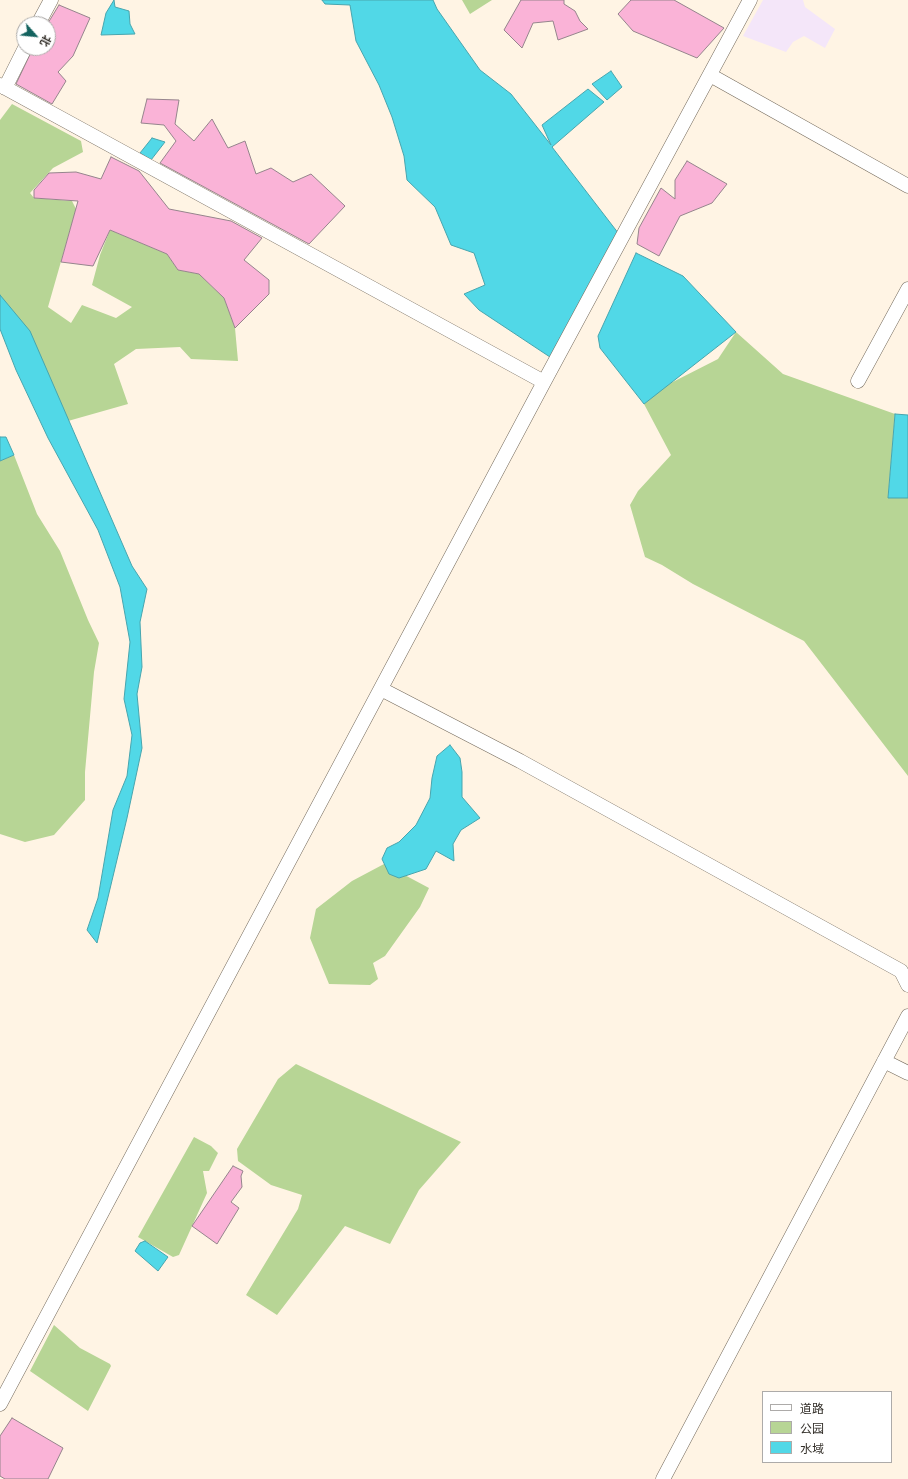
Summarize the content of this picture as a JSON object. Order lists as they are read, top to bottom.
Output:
{
  "legend": ["道路", "公园", "水域"],
  "north": "bottom right"
}
